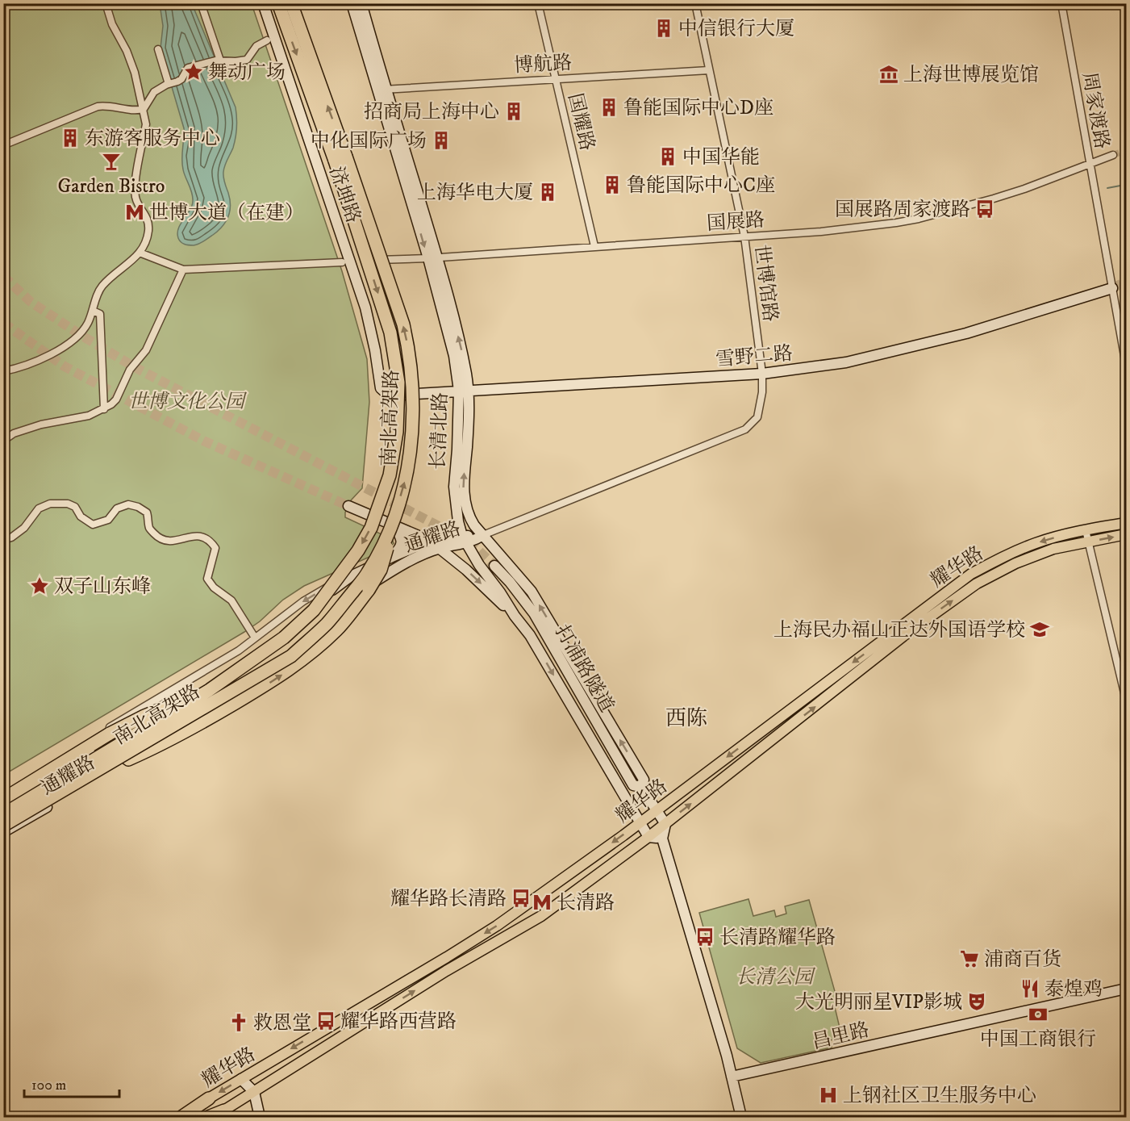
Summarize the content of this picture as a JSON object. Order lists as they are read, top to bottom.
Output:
{
  "streets": {
    "highway": ["南北高架路"],
    "main road": ["耀华路"],
    "street": [
      "博航路",
      "周家渡路",
      "国耀路",
      "济坤路",
      "国展路",
      "世博馆路",
      "雪野二路",
      "长清北路",
      "通耀路",
      "打浦路隧道",
      "昌里路"
    ]
  },
  "crossings": [
    ["博航路", "国耀路"],
    ["博航路", "世博馆路"],
    ["博航路", "长清北路"],
    ["周家渡路", "国展路"],
    ["周家渡路", "雪野二路"],
    ["国耀路", "国展路"],
    ["济坤路", "国展路"],
    ["济坤路", "雪野二路"],
    ["国展路", "世博馆路"],
    ["国展路", "长清北路"],
    ["世博馆路", "雪野二路"],
    ["世博馆路", "长清北路"],
    ["世博馆路", "通耀路"],
    ["雪野二路", "长清北路"],
    ["长清北路", "通耀路"],
    ["长清北路", "耀华路"],
    ["长清北路", "打浦路隧道"]
  ],
  "districts": ["西陈"],
  "parks": ["世博文化公园", "长清公园"],
  "places": {
    "building": [
      "中信银行大厦",
      "鲁能国际中心D座",
      "招商局上海中心",
      "东游客服务中心",
      "中化国际广场",
      "中国华能",
      "鲁能国际中心C座",
      "上海华电大厦"
    ],
    "place": ["舞动广场", "双子山东峰"],
    "museum": ["上海世博展览馆"],
    "bar": ["Garden Bistro"],
    "bus stop": [
      "国展路周家渡路",
      "耀华路长清路",
      "长清路耀华路",
      "耀华路西营路"
    ],
    "metro station": ["世博大道（在建）", "长清路"],
    "school or university": ["上海民办福山正达外国语学校"],
    "supermarket": ["浦商百货"],
    "restaurant": ["泰煌鸡"],
    "theatre": ["大光明丽星VIP影城"],
    "bank": ["中国工商银行"],
    "church": ["救恩堂"],
    "hospital": ["上钢社区卫生服务中心"]
  },
  "scale_bar": "100 m"
}
